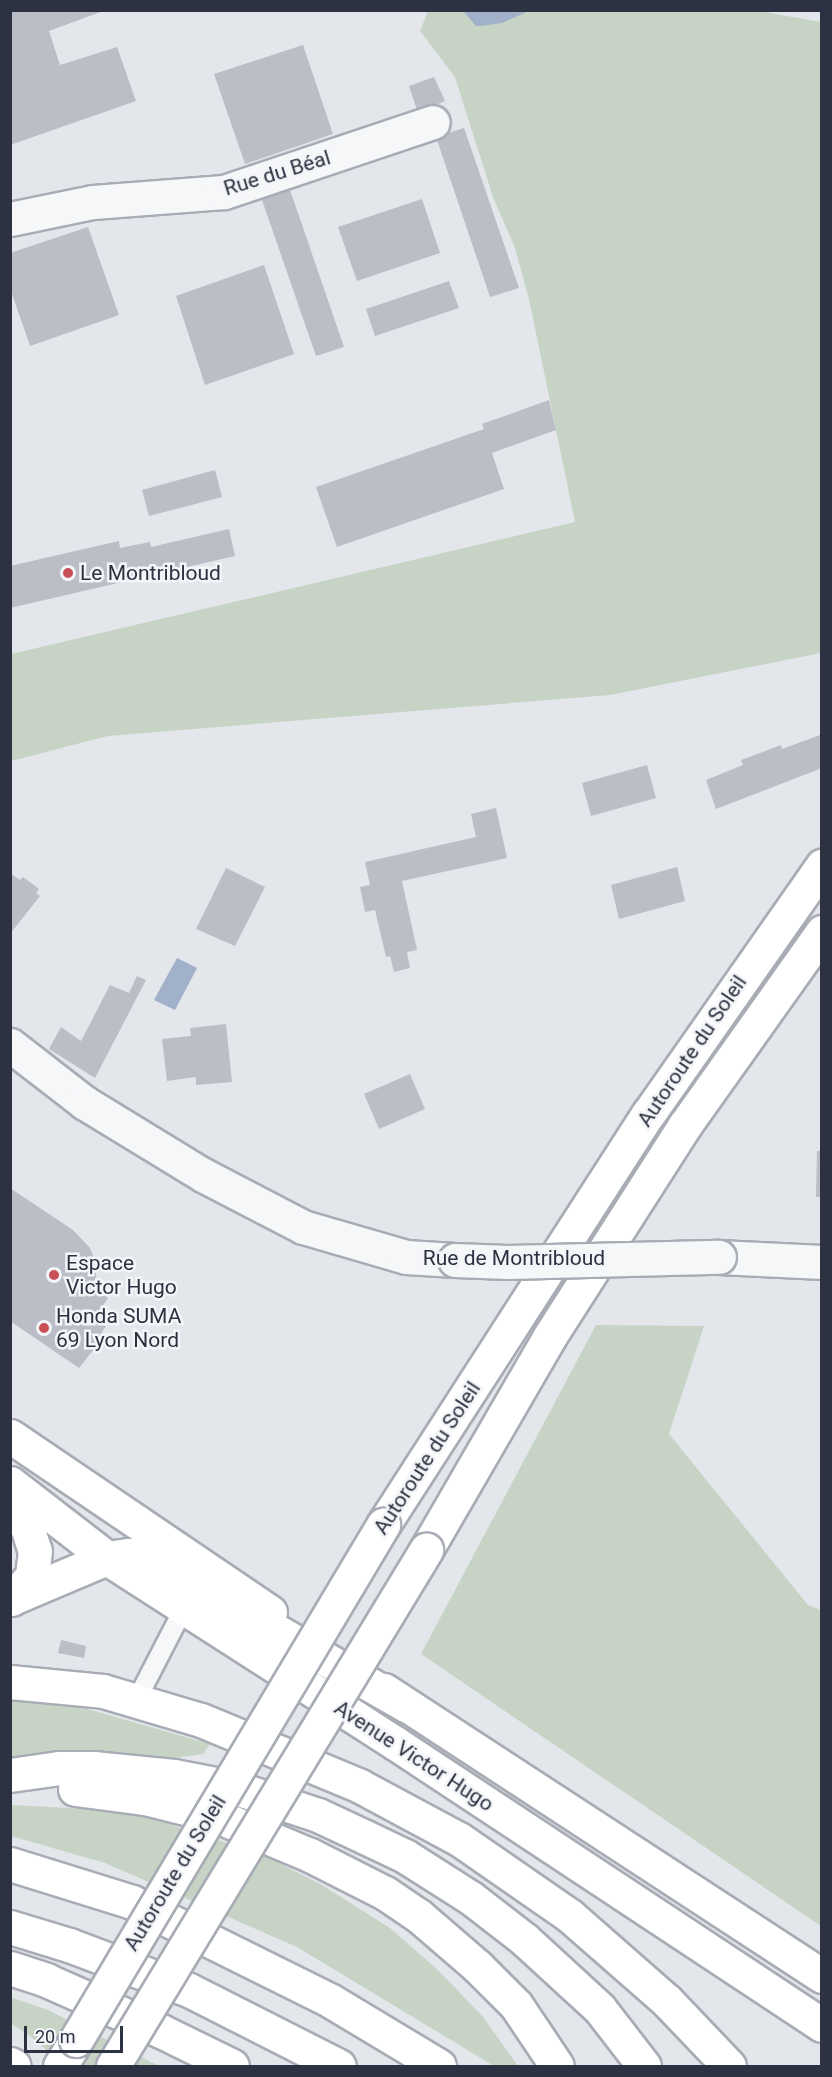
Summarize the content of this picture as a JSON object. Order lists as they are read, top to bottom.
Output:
{
  "streets": {
    "main road": ["Autoroute du Soleil", "Avenue Victor Hugo"],
    "street": ["Rue du Béal", "Rue de Montribloud"]
  },
  "places": ["Le Montribloud", "Espace Victor Hugo", "Honda SUMA 69 Lyon Nord"],
  "scale_bar": "20 m"
}
